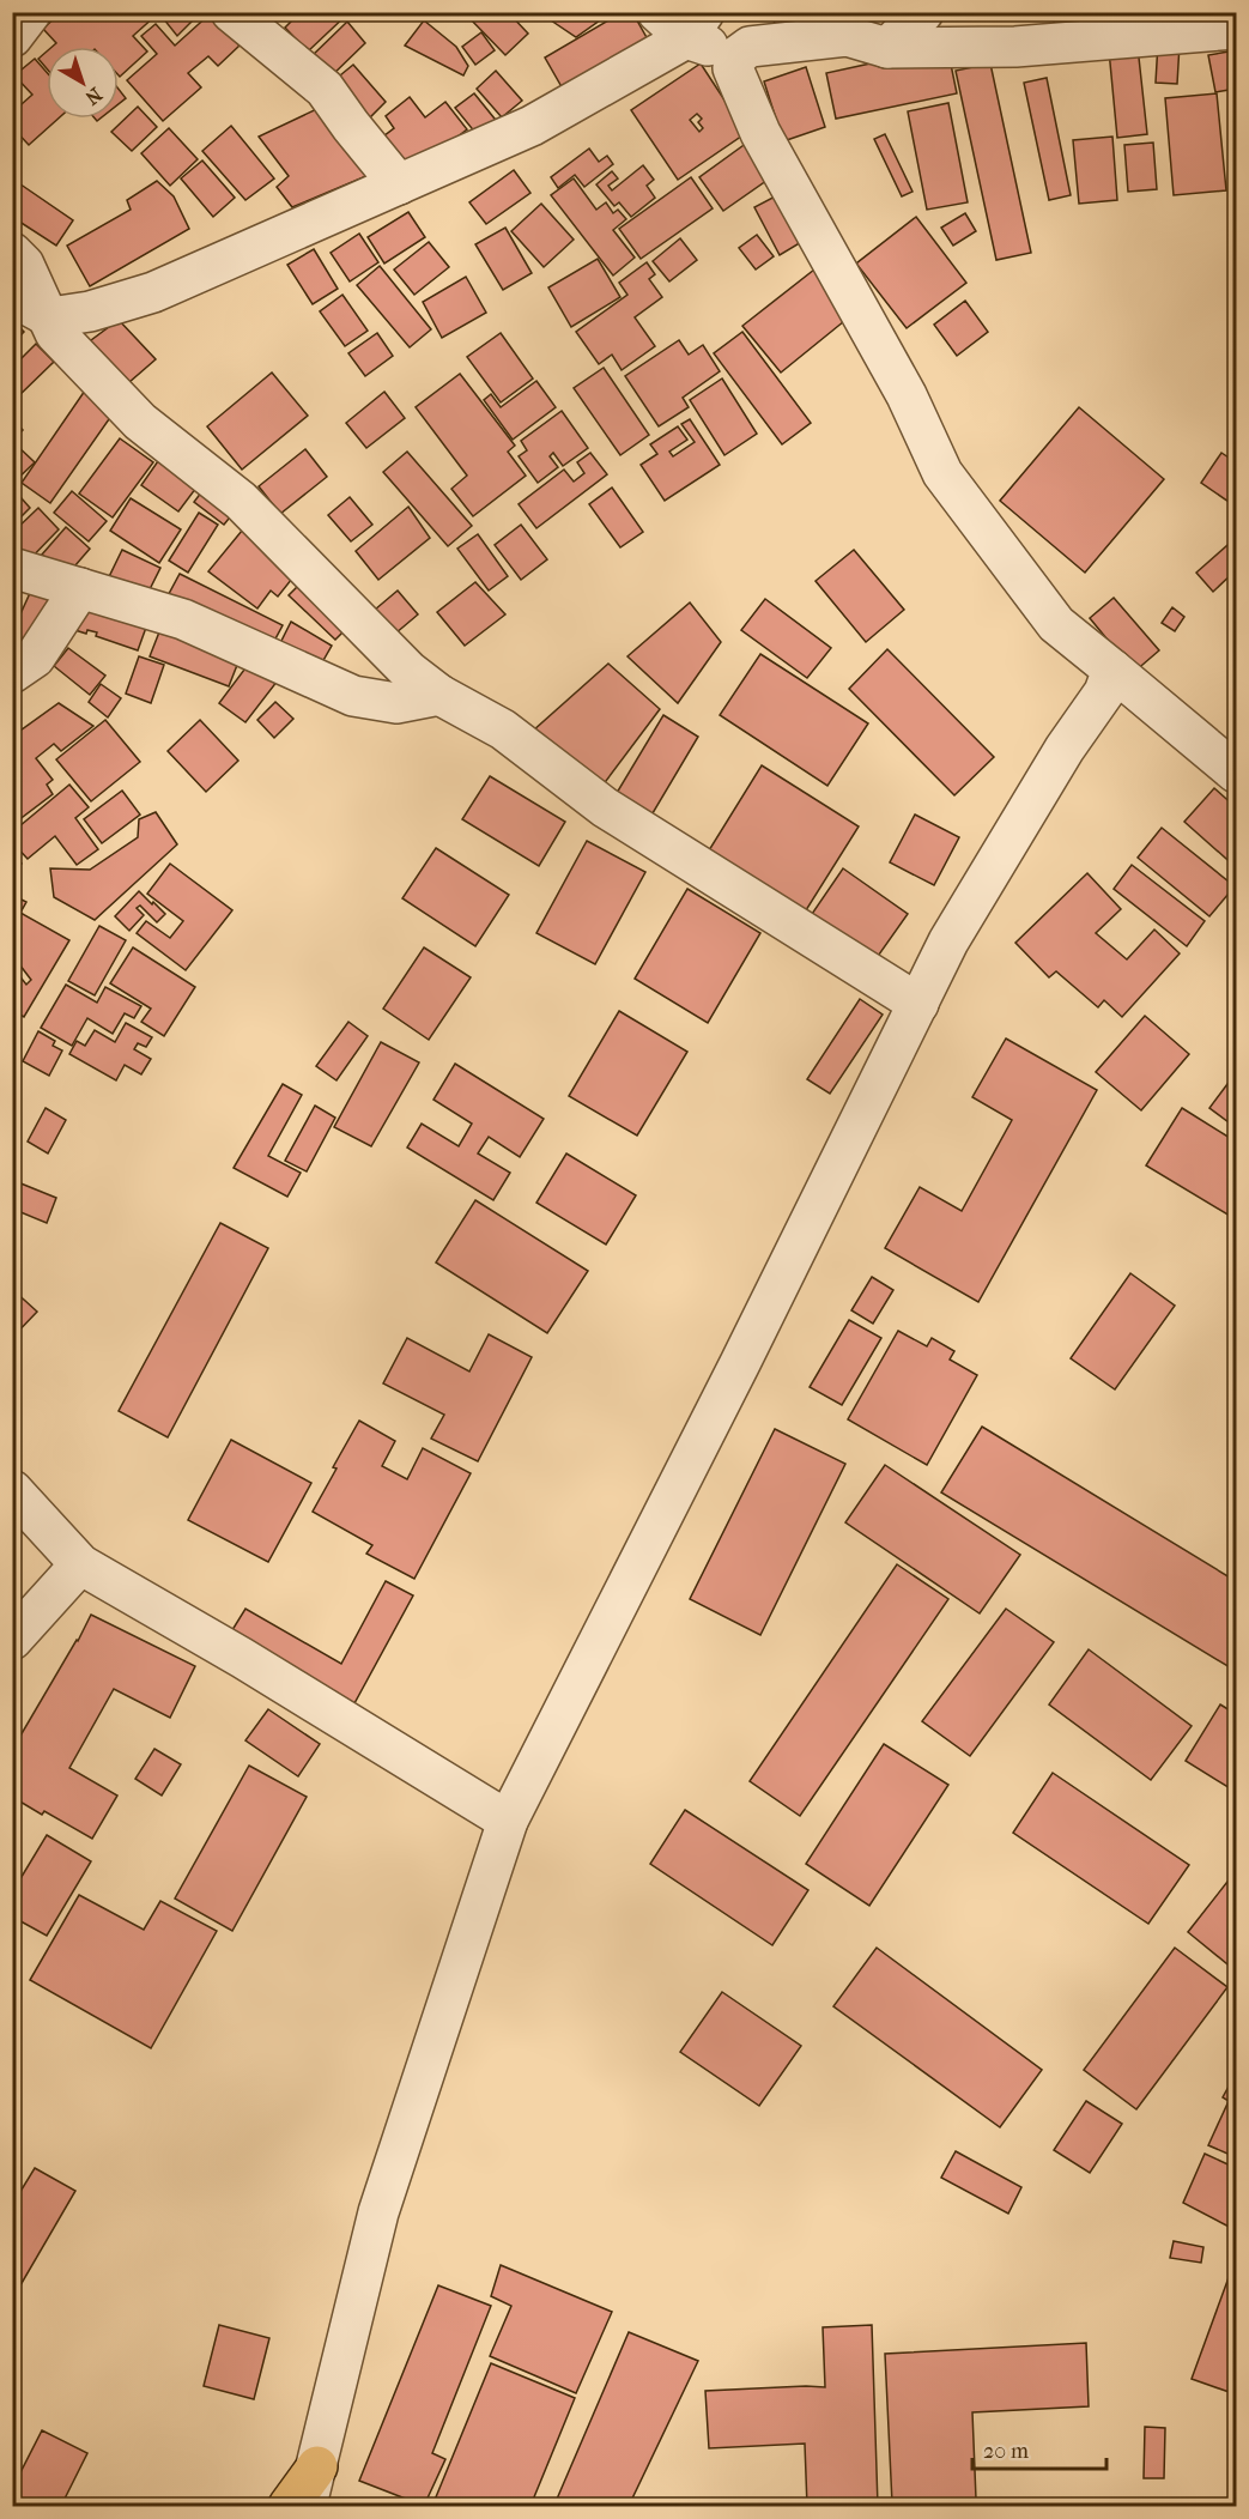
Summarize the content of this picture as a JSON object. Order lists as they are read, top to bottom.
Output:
{
  "scale_bar": "20 m",
  "north": "bottom right"
}
